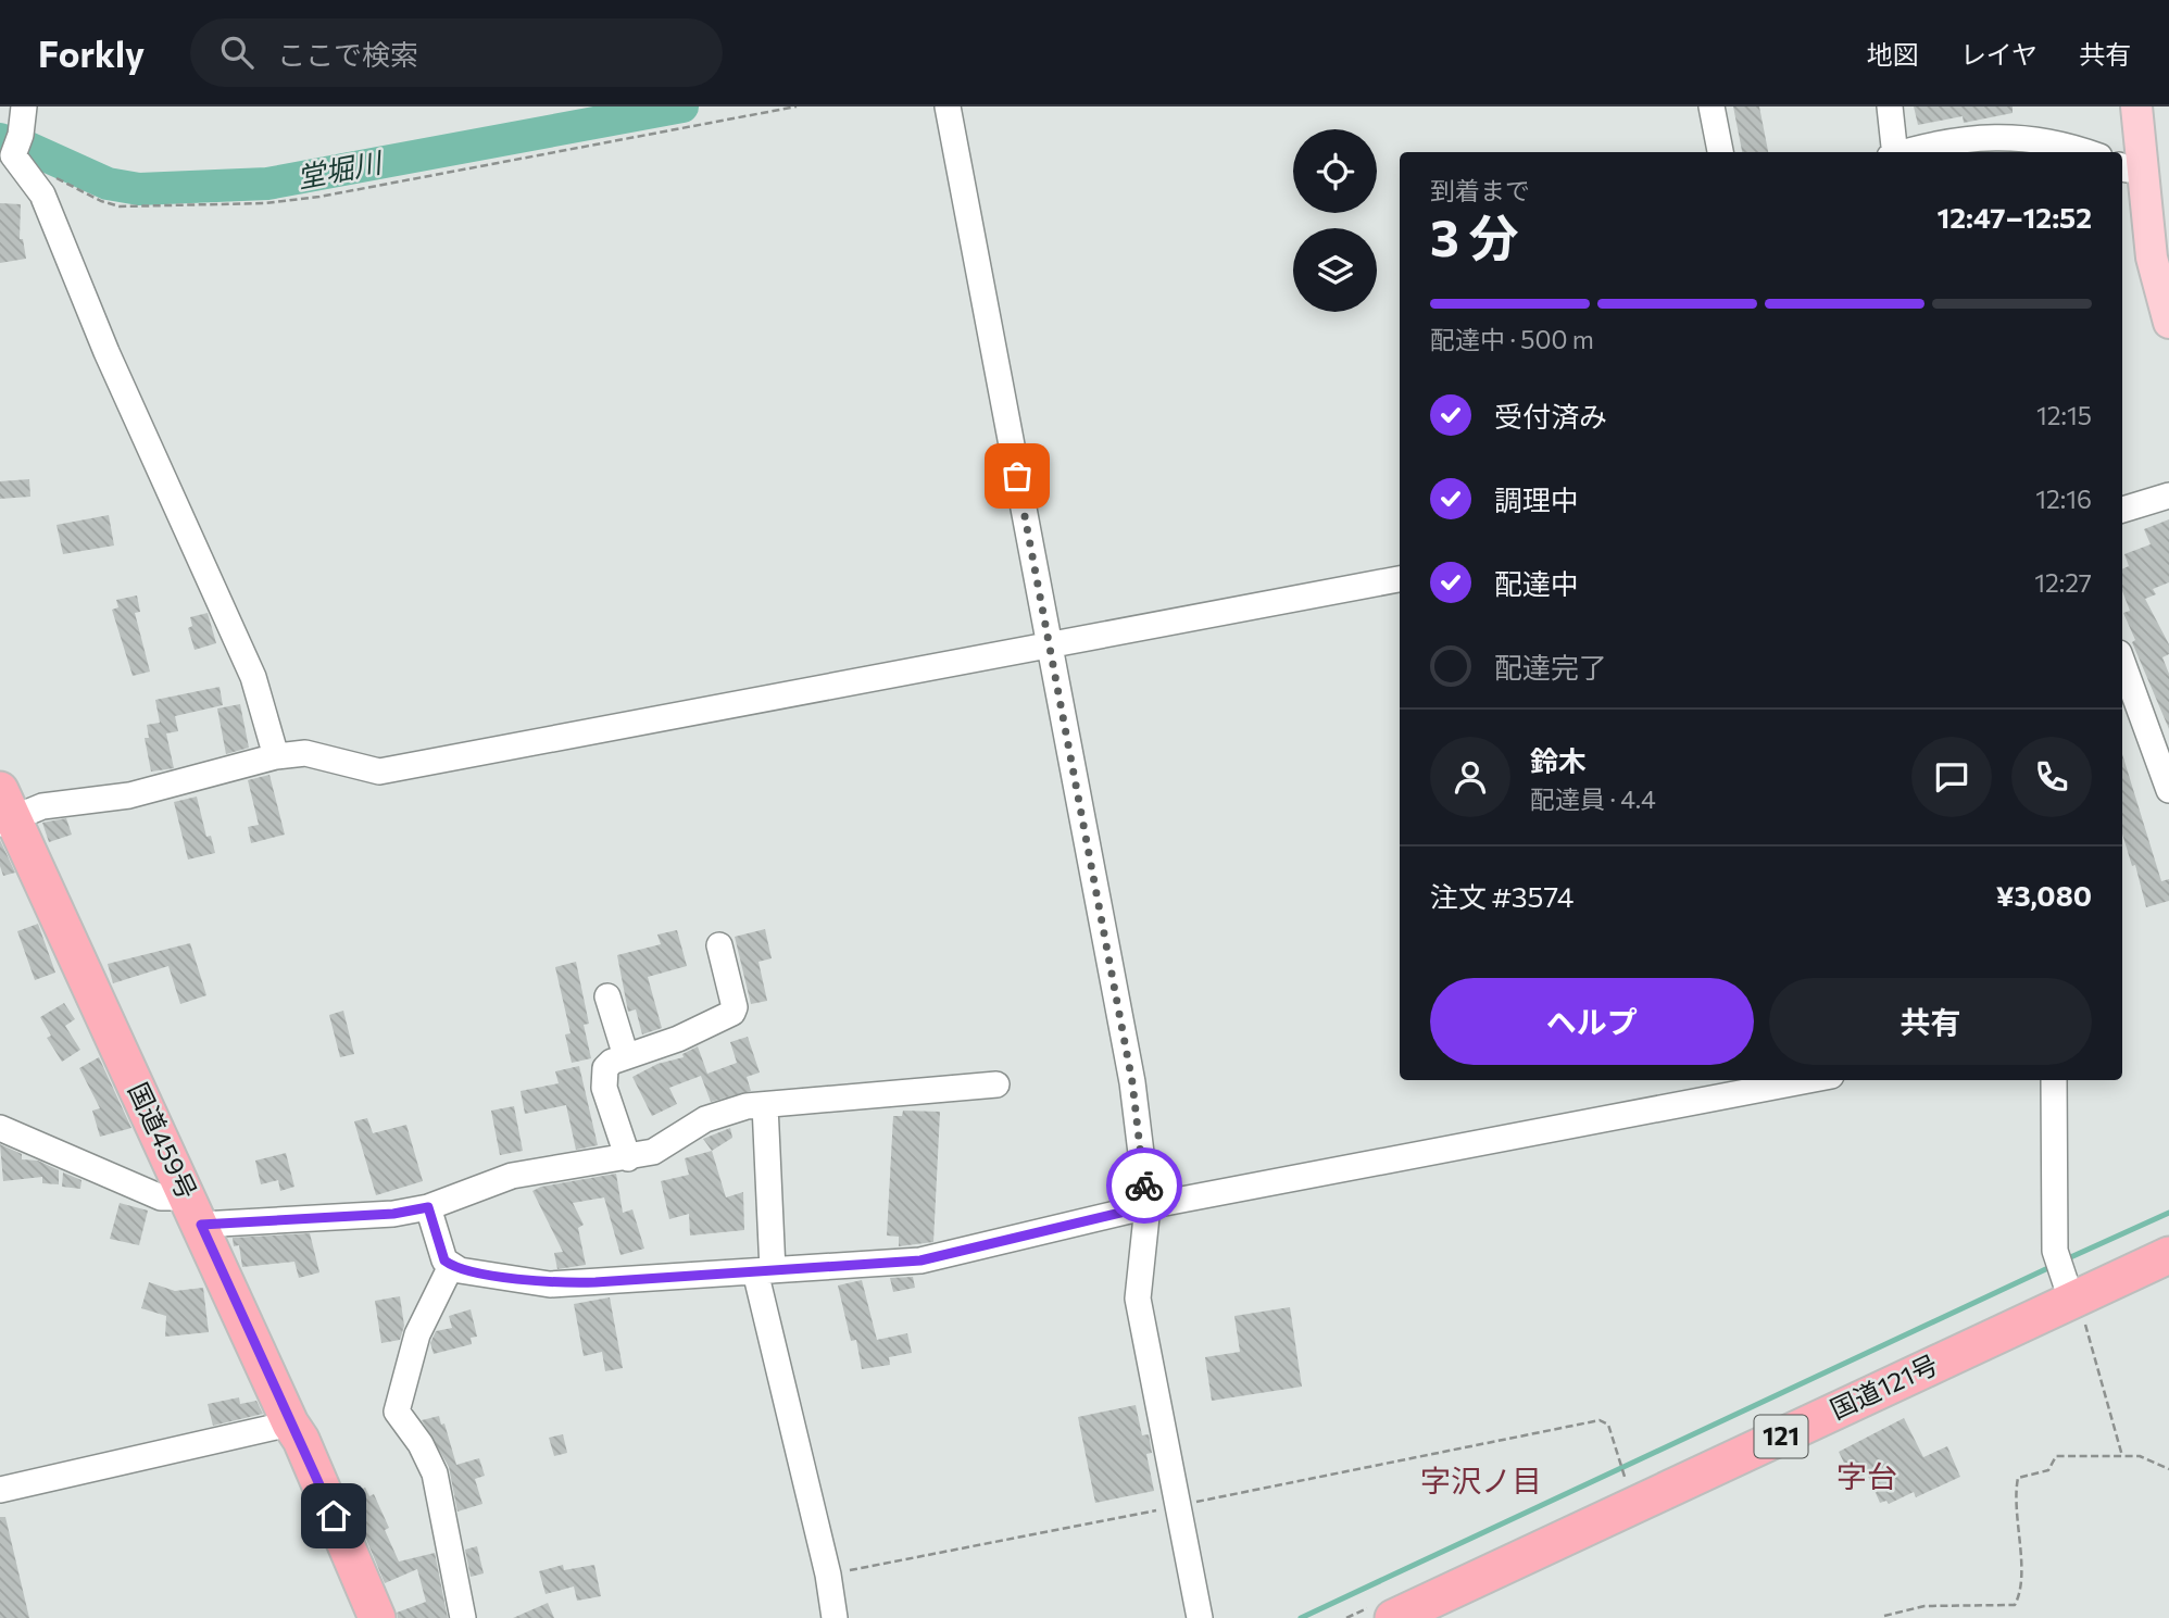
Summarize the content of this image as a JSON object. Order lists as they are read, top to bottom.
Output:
{
  "streets": {
    "highway": ["国道459号", "国道121号", "121"]
  },
  "districts": ["字台", "字沢ノ目"],
  "water": ["堂堀川"],
  "page": {
    "header": "Forkly",
    "search": "ここで検索",
    "nav": ["地図", "レイヤ", "共有"],
    "heading": ["3 分", "到着まで", "12:47–12:52"],
    "panel": [
      "鈴木",
      "配達員 · 4.4",
      "注文 #3574",
      "¥3,080"
    ],
    "bar": "配達中 · 500 m",
    "list": [
      ["受付済み", "12:15"],
      ["調理中", "12:16"],
      ["配達中", "12:27"],
      "配達完了"
    ],
    "buttons": ["ヘルプ", "共有"]
  }
}
